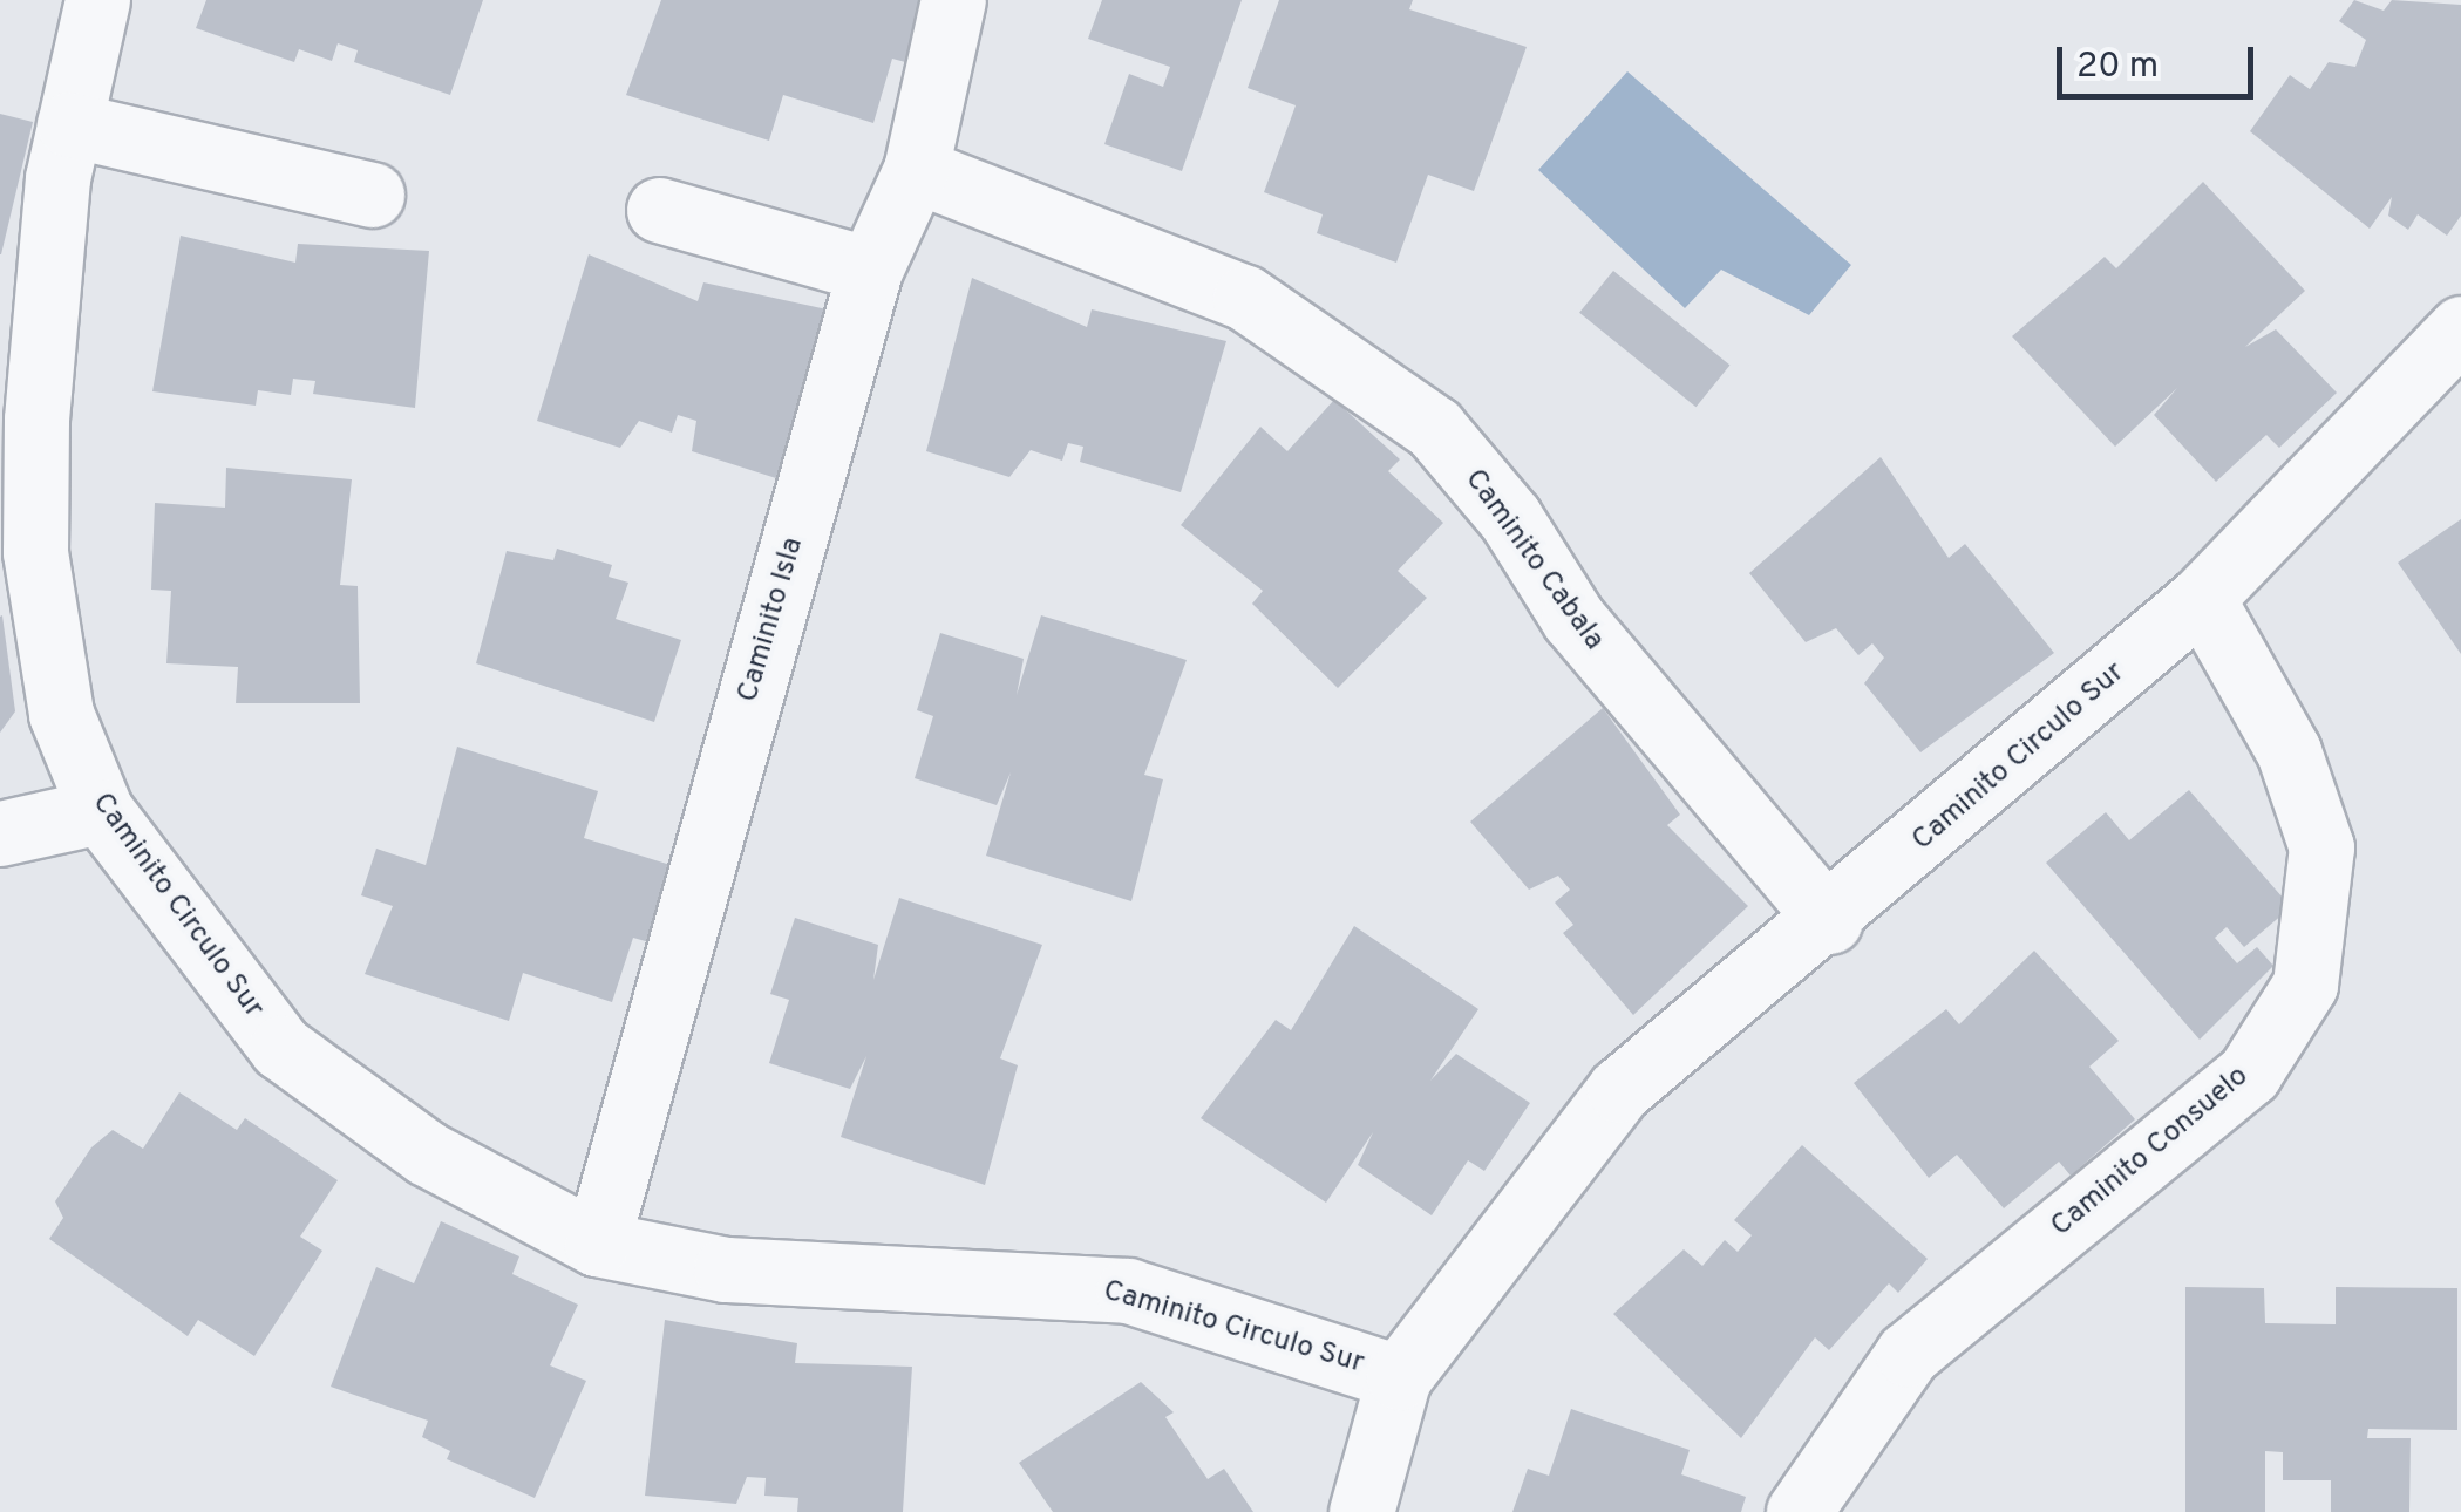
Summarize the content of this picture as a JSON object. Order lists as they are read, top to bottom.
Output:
{
  "streets": {
    "street": [
      "Caminito Cabala",
      "Caminito Isla",
      "Caminito Circulo Sur",
      "Caminito Consuelo"
    ]
  },
  "crossings": [
    ["Caminito Cabala", "Caminito Isla"],
    ["Caminito Cabala", "Caminito Circulo Sur"],
    ["Caminito Isla", "Caminito Circulo Sur"],
    ["Caminito Circulo Sur", "Caminito Consuelo"]
  ],
  "scale_bar": "20 m"
}
